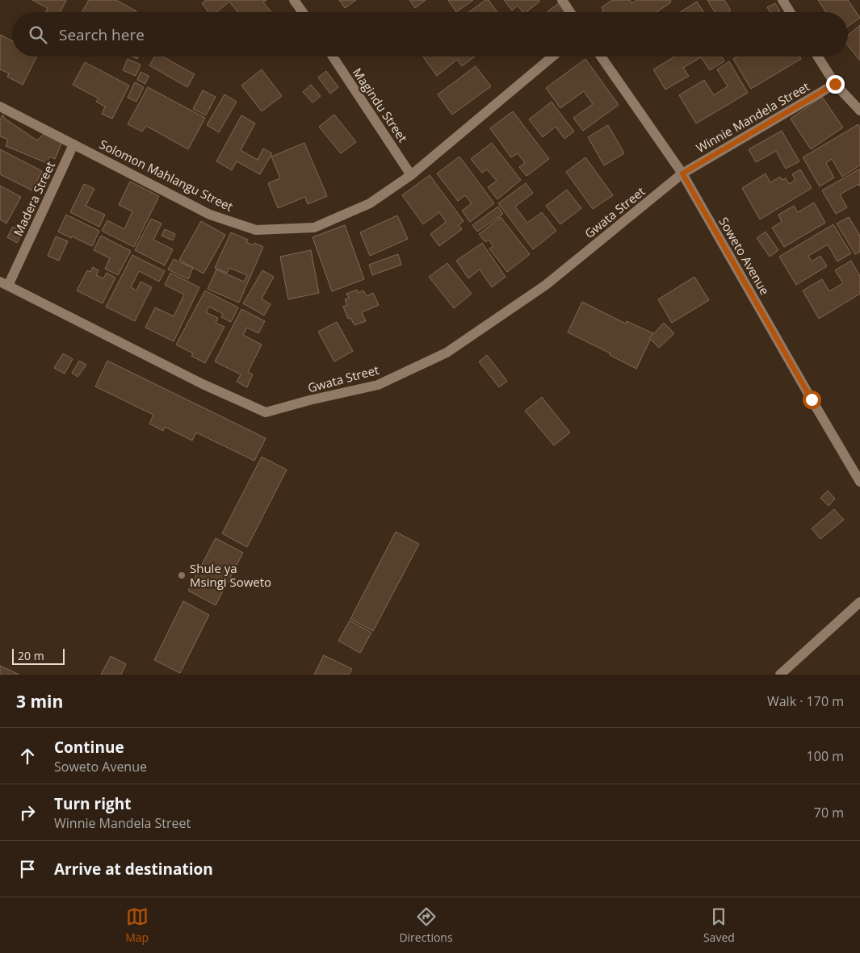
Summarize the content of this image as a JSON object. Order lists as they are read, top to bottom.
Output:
{
  "streets": {
    "street": [
      "Magindu Street",
      "Winnie Mandela Street",
      "Solomon Mahlangu Street",
      "Madera Street",
      "Gwata Street",
      "Soweto Avenue"
    ]
  },
  "crossings": [
    ["Magindu Street", "Solomon Mahlangu Street"],
    ["Winnie Mandela Street", "Gwata Street"],
    ["Winnie Mandela Street", "Soweto Avenue"],
    ["Solomon Mahlangu Street", "Madera Street"],
    ["Madera Street", "Gwata Street"],
    ["Gwata Street", "Soweto Avenue"]
  ],
  "places": ["Shule ya Msingi Soweto"],
  "scale_bar": "20 m",
  "page": {
    "search": "Search here",
    "scale": "20 m",
    "heading": ["3 min", "Walk · 170 m"],
    "list": [
      ["Continue", "Soweto Avenue", "100 m"],
      ["Turn right", "Winnie Mandela Street", "70 m"],
      "Arrive at destination"
    ],
    "nav": ["Map", "Directions", "Saved"]
  }
}
